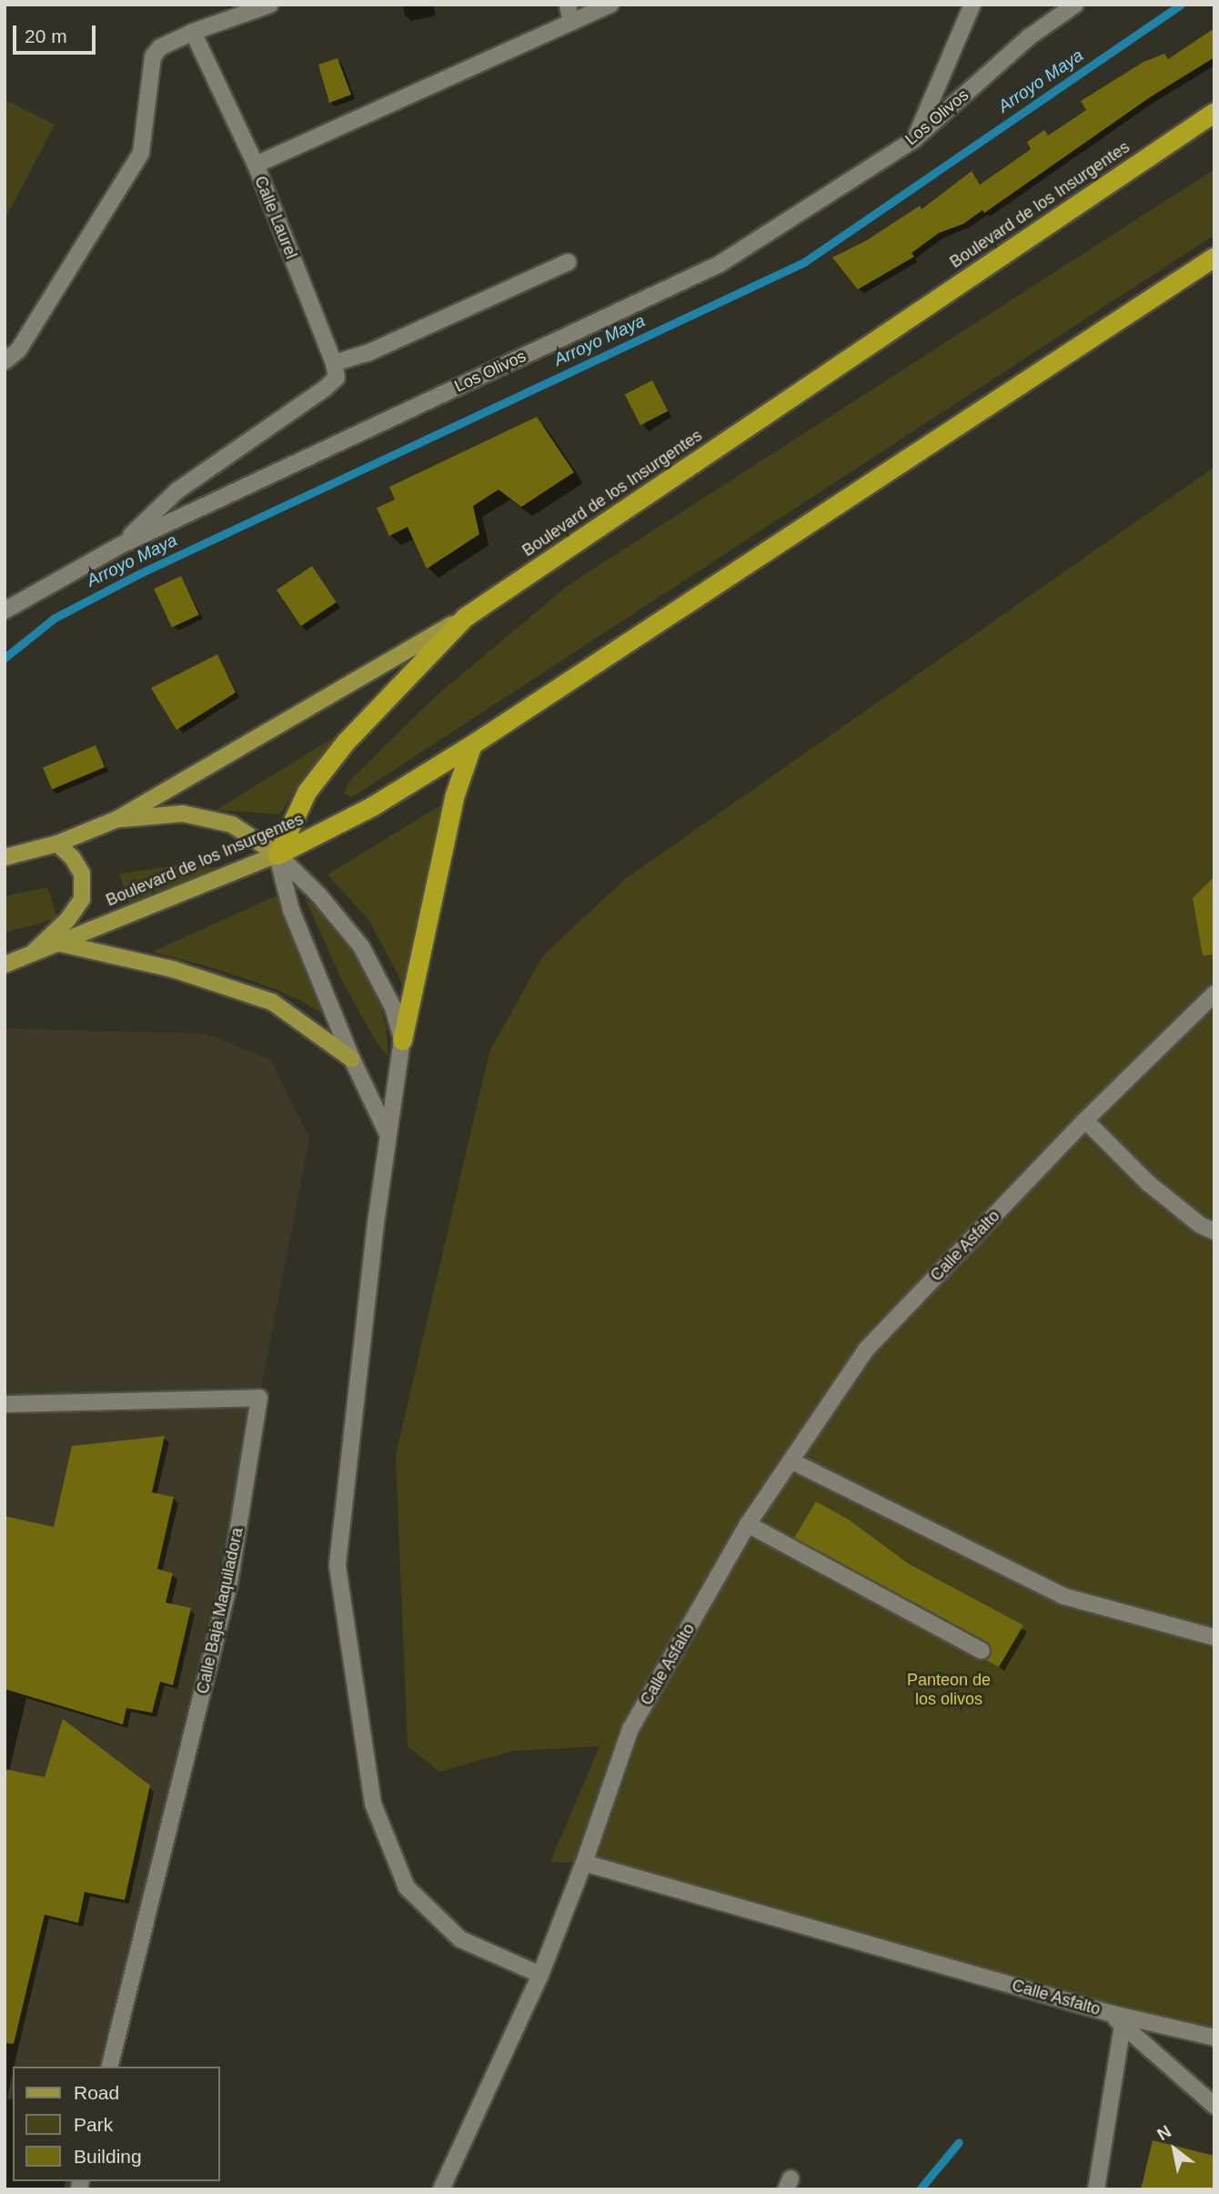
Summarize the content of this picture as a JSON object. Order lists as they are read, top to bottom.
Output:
{
  "streets": {
    "highway": ["Boulevard de los Insurgentes"],
    "street": [
      "Los Olivos",
      "Calle Laurel",
      "Calle Asfalto",
      "Calle Baja Maquiladora"
    ]
  },
  "water": ["Arroyo Maya"],
  "parks": ["Panteon de los olivos"],
  "legend": ["Road", "Park", "Building"],
  "scale_bar": "20 m",
  "north": "top left"
}
